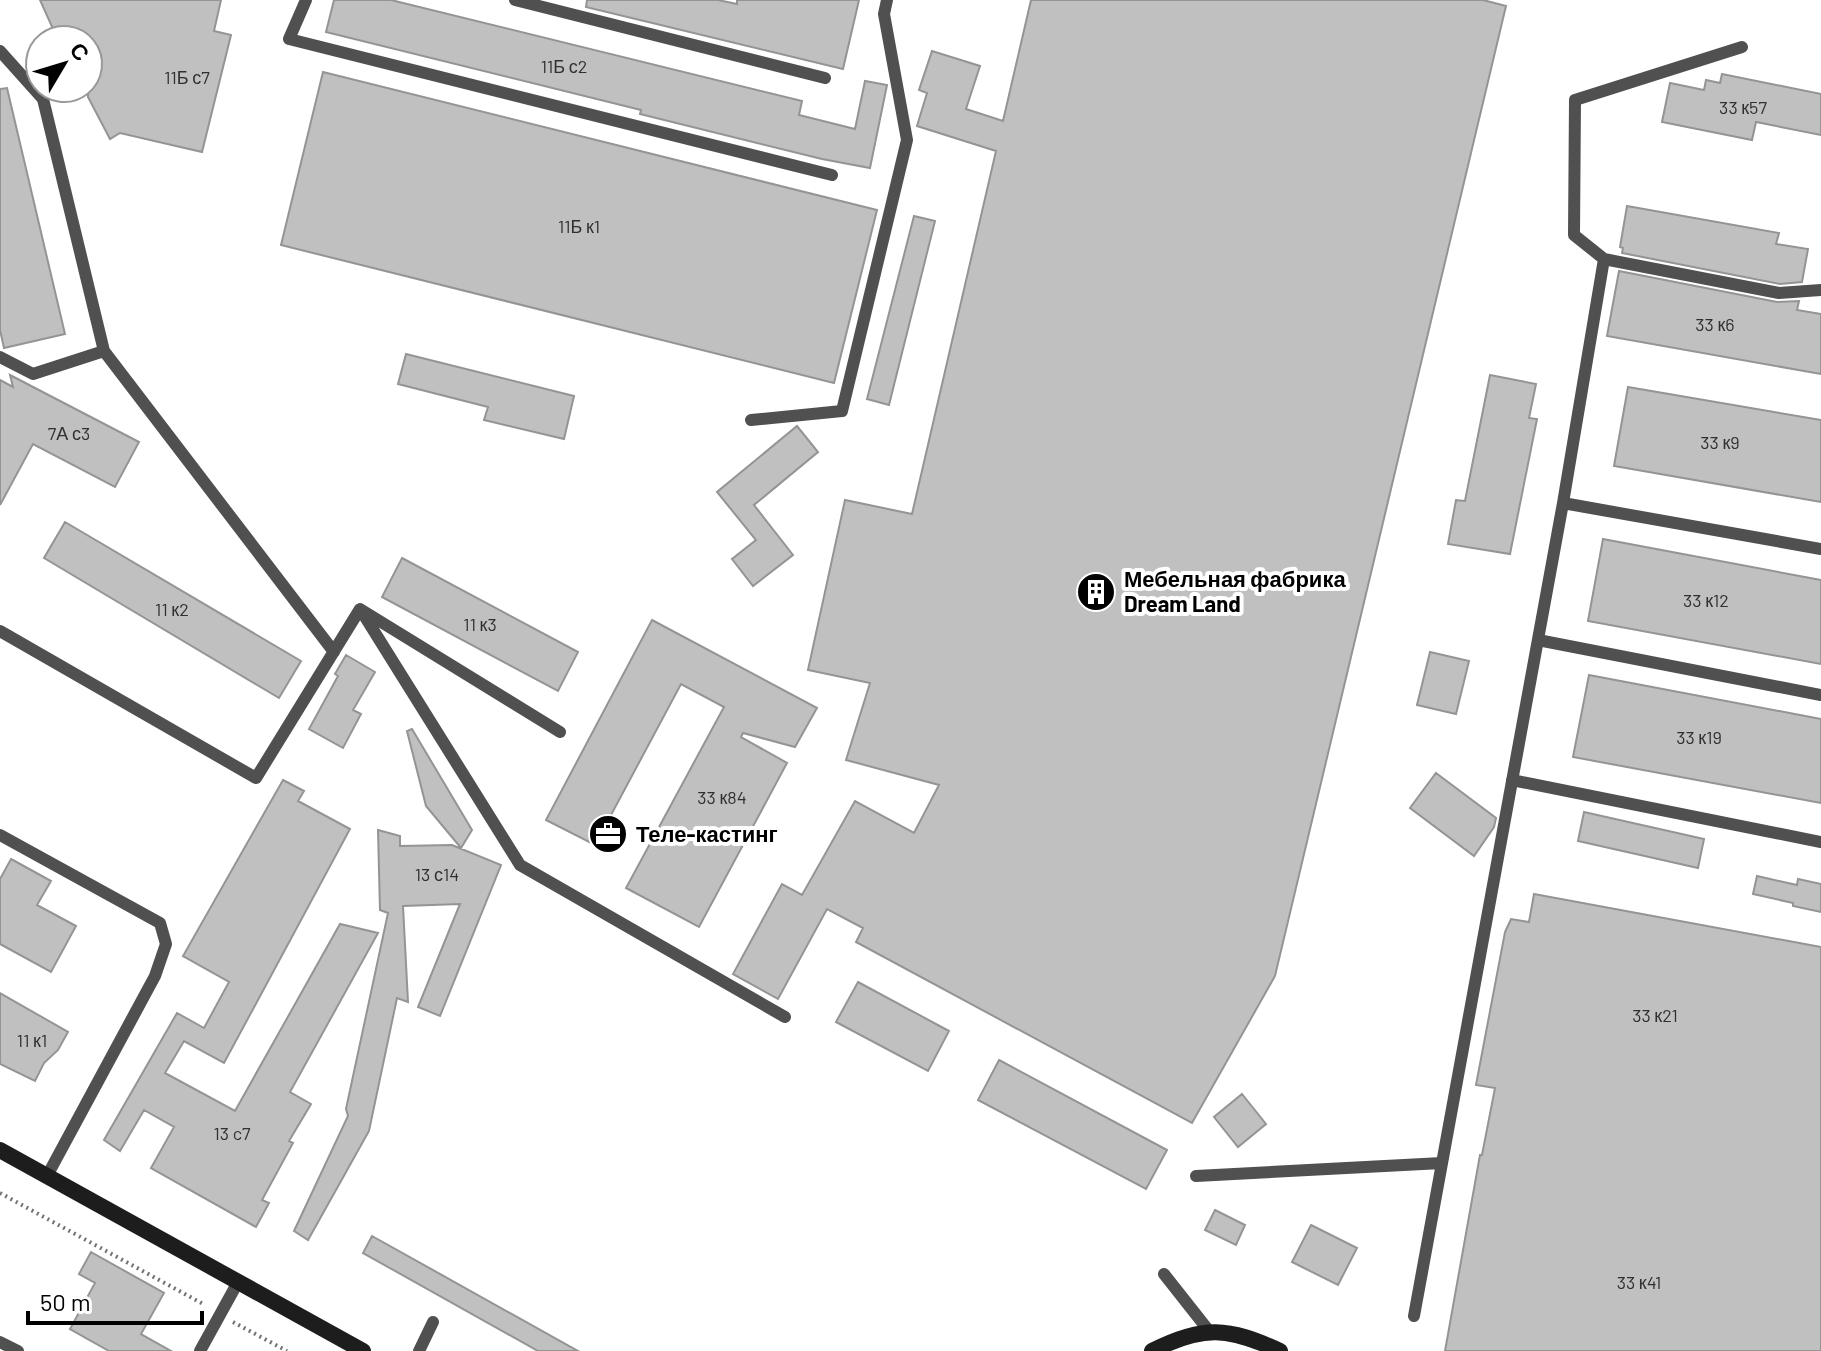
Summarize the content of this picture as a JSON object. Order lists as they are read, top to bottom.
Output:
{
  "places": {
    "building": ["Мебельная фабрика Dream Land"],
    "office": ["Теле-кастинг"]
  },
  "house_numbers": [
    "11Б с2",
    "11Б с7",
    "33 к57",
    "11Б к1",
    "33 к6",
    "7А с3",
    "33 к9",
    "33 к12",
    "11 к2",
    "11 к3",
    "33 к19",
    "33 к84",
    "13 с14",
    "33 к21",
    "11 к1",
    "13 c7",
    "33 к41"
  ],
  "scale_bar": "50 m",
  "north": "top right"
}
